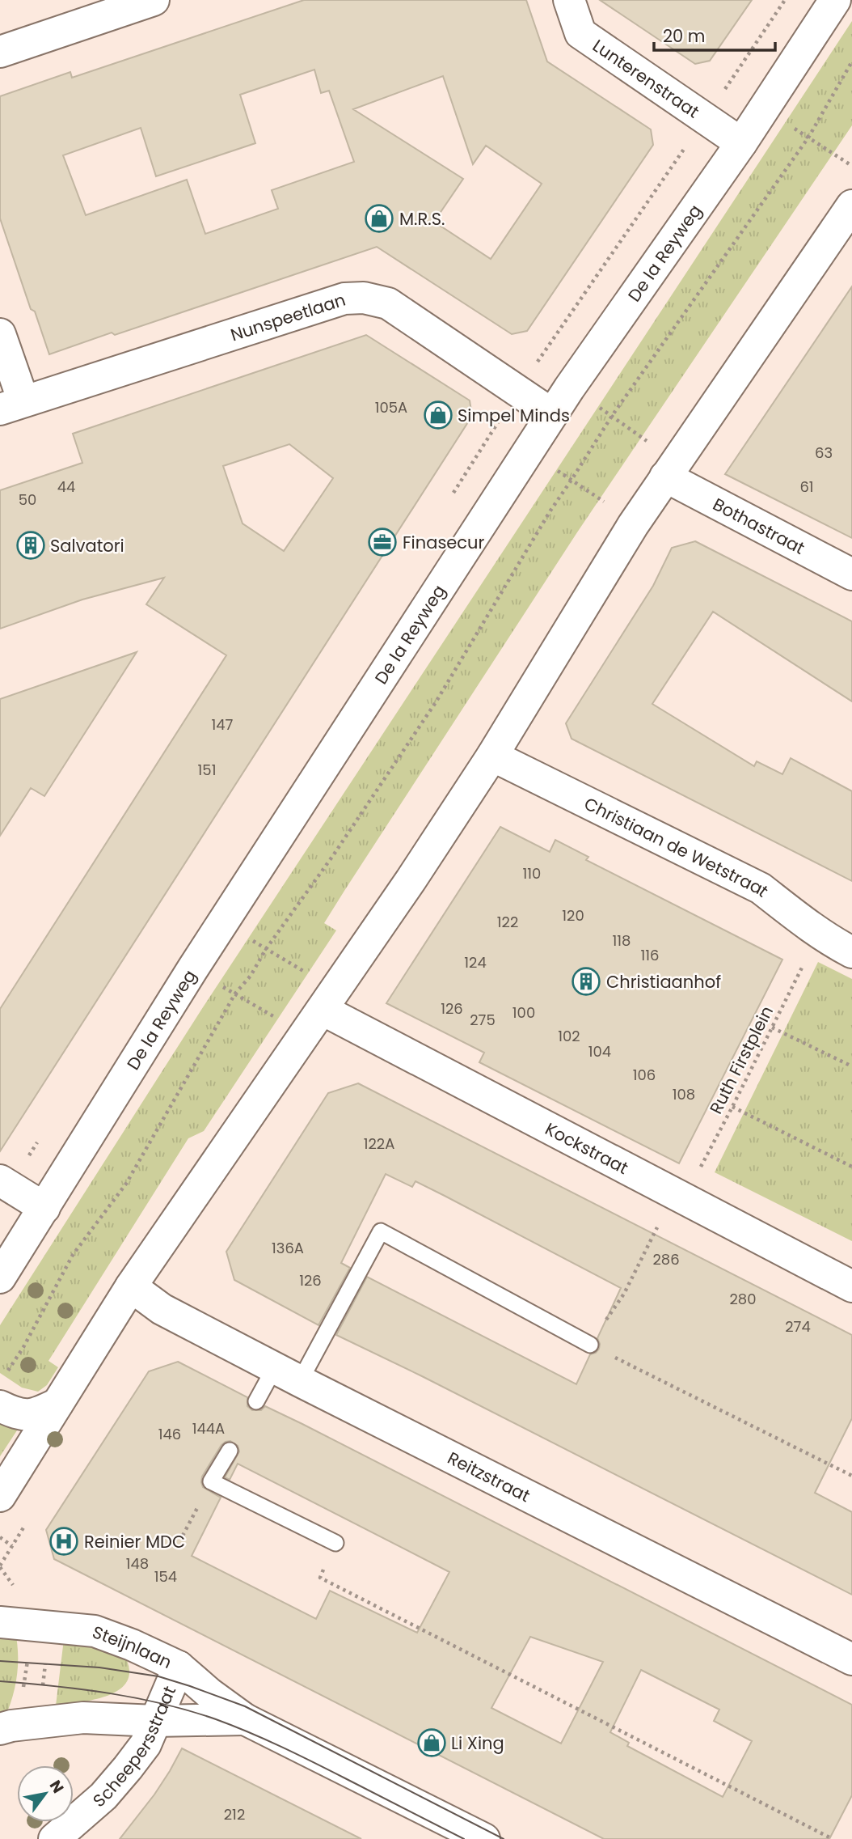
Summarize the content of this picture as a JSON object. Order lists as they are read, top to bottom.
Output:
{
  "streets": {
    "street": [
      "Lunterenstraat",
      "De la Reyweg",
      "Nunspeetlaan",
      "Bothastraat",
      "Christiaan de Wetstraat",
      "Kockstraat",
      "Reitzstraat",
      "Steijnlaan",
      "Scheepersstraat"
    ],
    "path": ["Ruth Firstplein"]
  },
  "crossings": [
    ["Lunterenstraat", "De la Reyweg"],
    ["De la Reyweg", "Nunspeetlaan"],
    ["Christiaan de Wetstraat", "Ruth Firstplein"],
    ["Ruth Firstplein", "Kockstraat"],
    ["Steijnlaan", "Scheepersstraat"]
  ],
  "places": {
    "shop": ["M.R.S.", "Simpel Minds", "Li Xing"],
    "office": ["Finasecur"],
    "building": ["Salvatori", "Christiaanhof"],
    "hospital": ["Reinier MDC"]
  },
  "house_numbers": [
    "105A",
    "63",
    "44",
    "61",
    "50",
    "147",
    "151",
    "110",
    "120",
    "122",
    "118",
    "116",
    "124",
    "126",
    "100",
    "275",
    "102",
    "104",
    "106",
    "108",
    "122A",
    "136A",
    "286",
    "126",
    "280",
    "274",
    "144A",
    "146",
    "148",
    "154",
    "212"
  ],
  "scale_bar": "20 m",
  "north": "top right"
}
